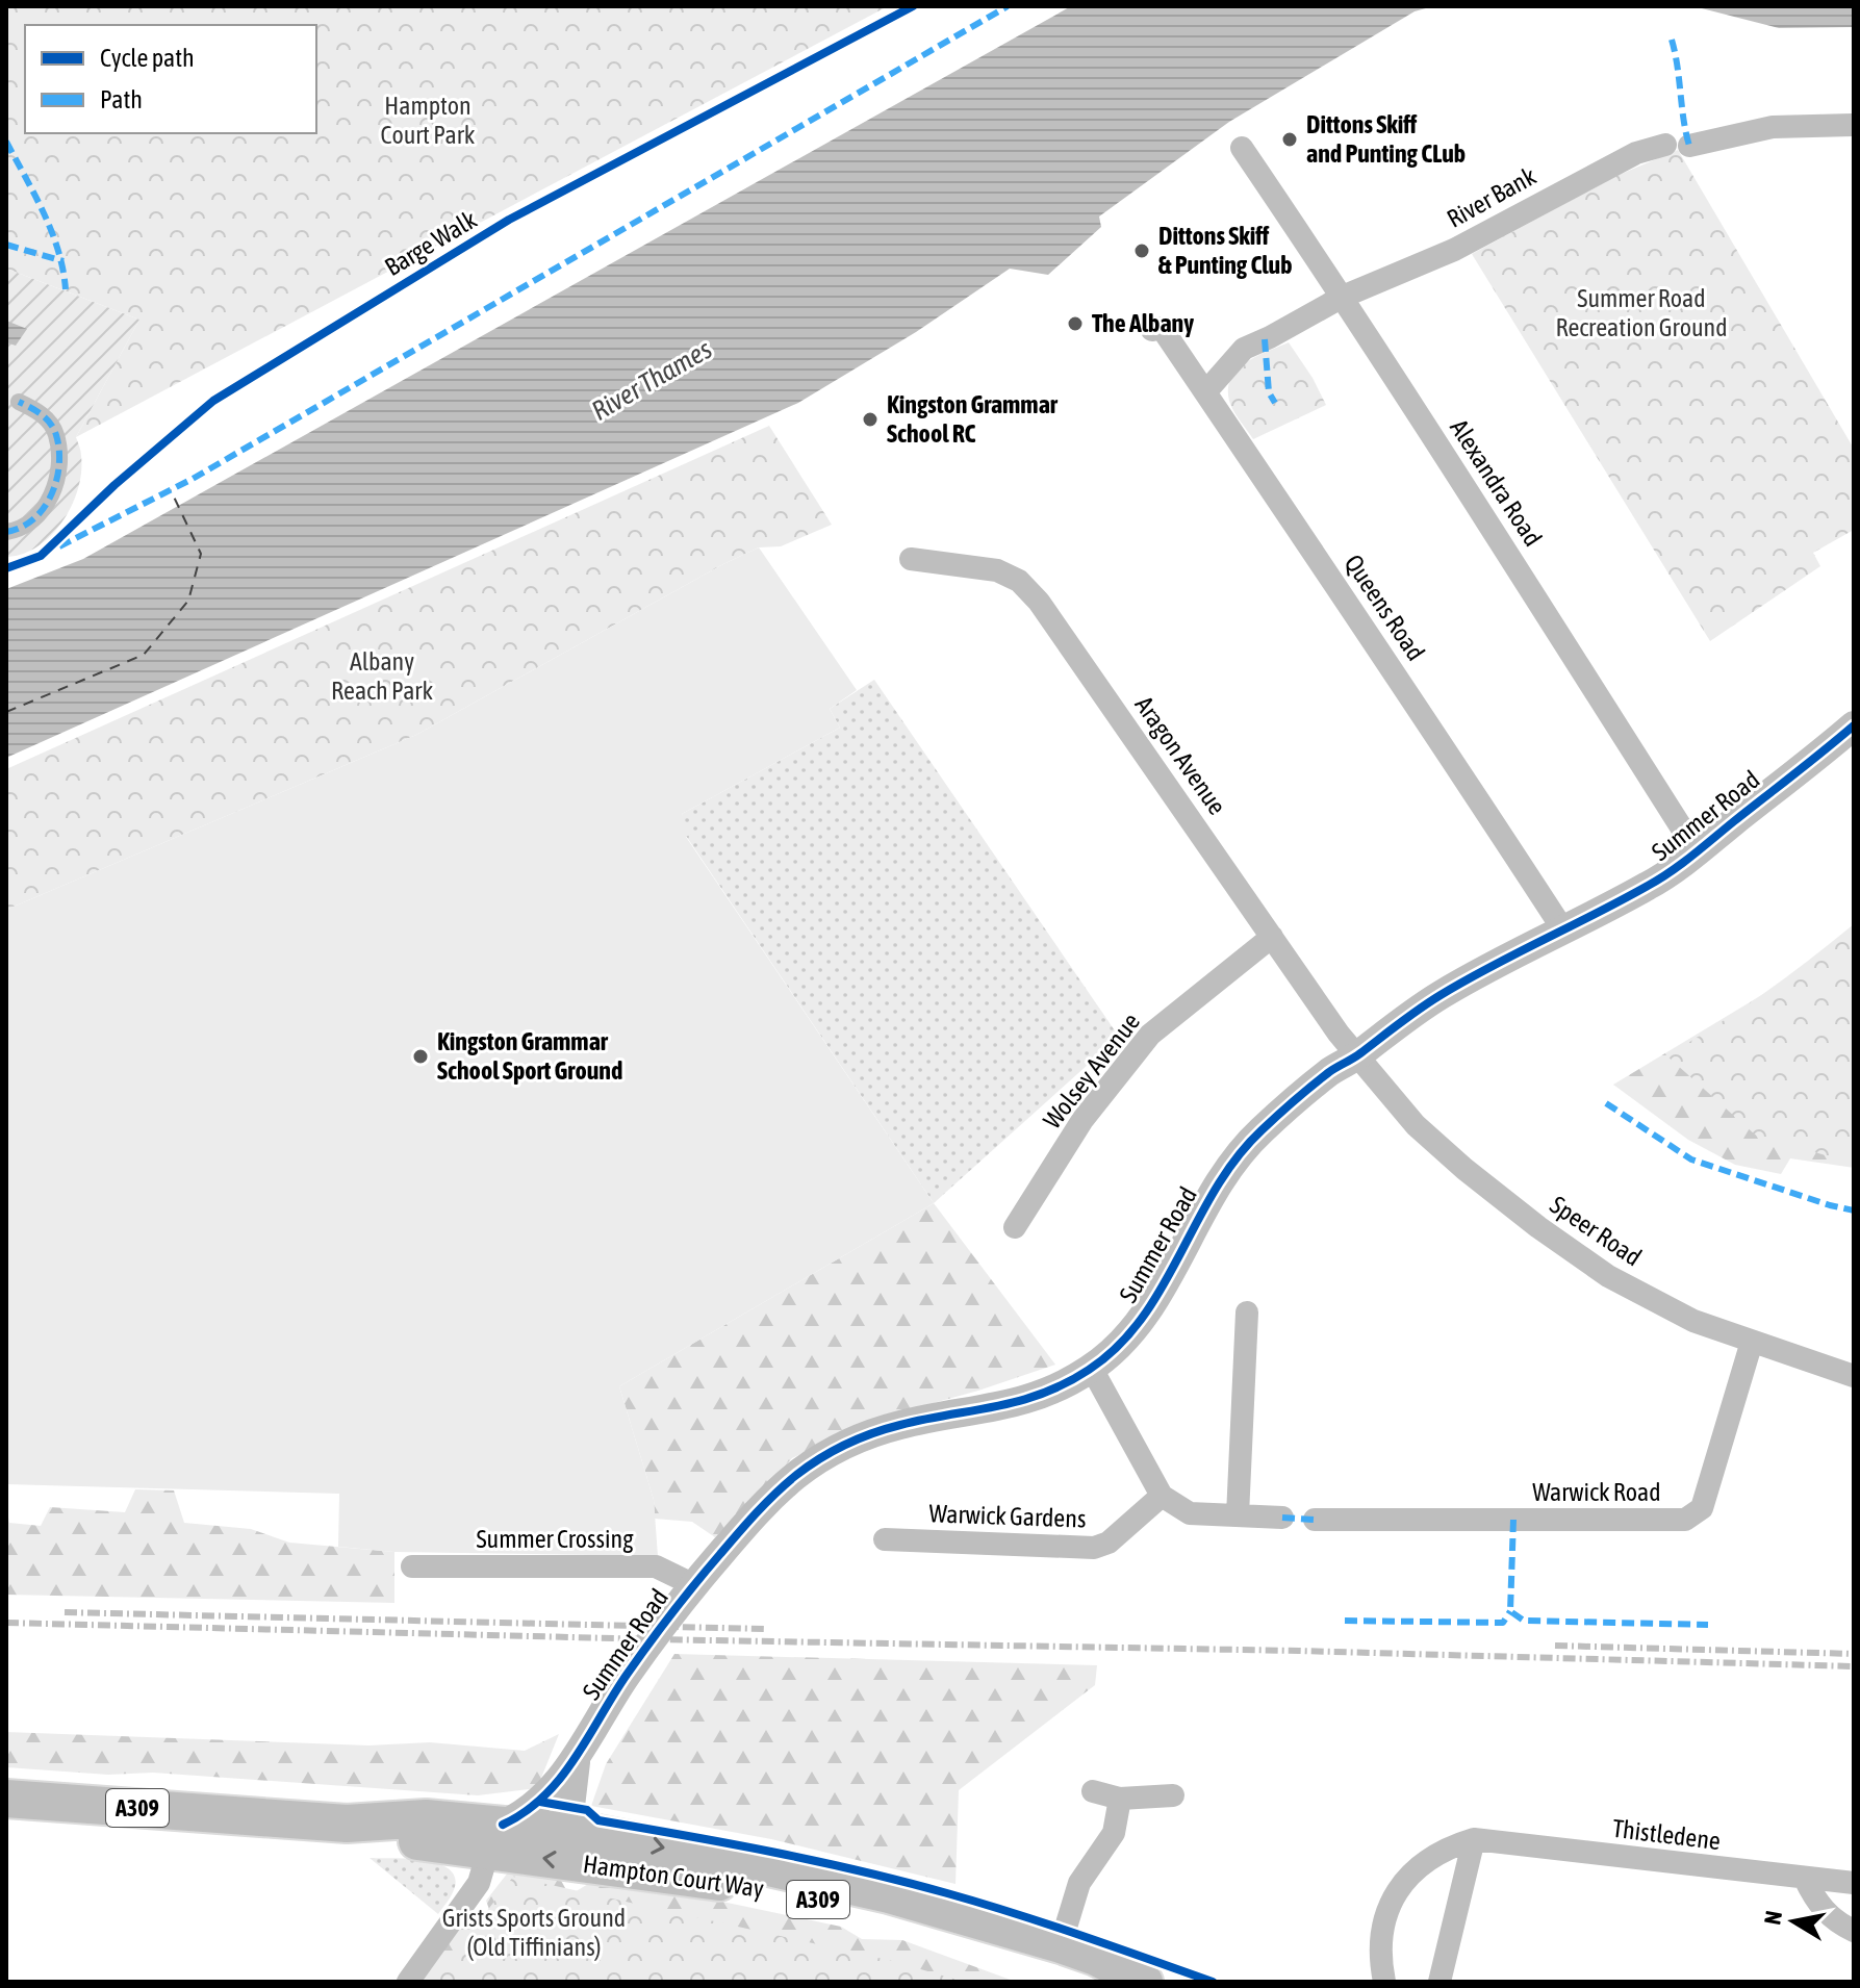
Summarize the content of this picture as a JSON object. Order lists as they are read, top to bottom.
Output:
{
  "streets": {
    "highway": ["A309", "Hampton Court Way"],
    "street": [
      "River Bank",
      "Alexandra Road",
      "Queens Road",
      "Aragon Avenue",
      "Summer Road",
      "Wolsey Avenue",
      "Speer Road",
      "Warwick Road",
      "Warwick Gardens",
      "Summer Crossing",
      "Thistledene"
    ],
    "cycle path": ["Barge Walk"]
  },
  "crossings": [
    ["River Bank", "Alexandra Road"],
    ["River Bank", "Queens Road"],
    ["Alexandra Road", "Summer Road"],
    ["Queens Road", "Summer Road"],
    ["Aragon Avenue", "Summer Road"],
    ["Aragon Avenue", "Wolsey Avenue"],
    ["Aragon Avenue", "Speer Road"],
    ["Summer Road", "Speer Road"],
    ["Summer Road", "Summer Crossing"],
    ["Summer Road", "Hampton Court Way"],
    ["Speer Road", "Warwick Road"]
  ],
  "water": ["River Thames"],
  "parks": [
    "Hampton Court Park",
    "Summer Road Recreation Ground",
    "Albany Reach Park",
    "Grists Sports Ground (Old Tiffinians)"
  ],
  "places": [
    "Dittons Skiff and Punting CLub",
    "Dittons Skiff & Punting Club",
    "The Albany",
    "Kingston Grammar School RC",
    "Kingston Grammar School Sport Ground"
  ],
  "legend": ["Cycle path", "Path"],
  "north": "left"
}
